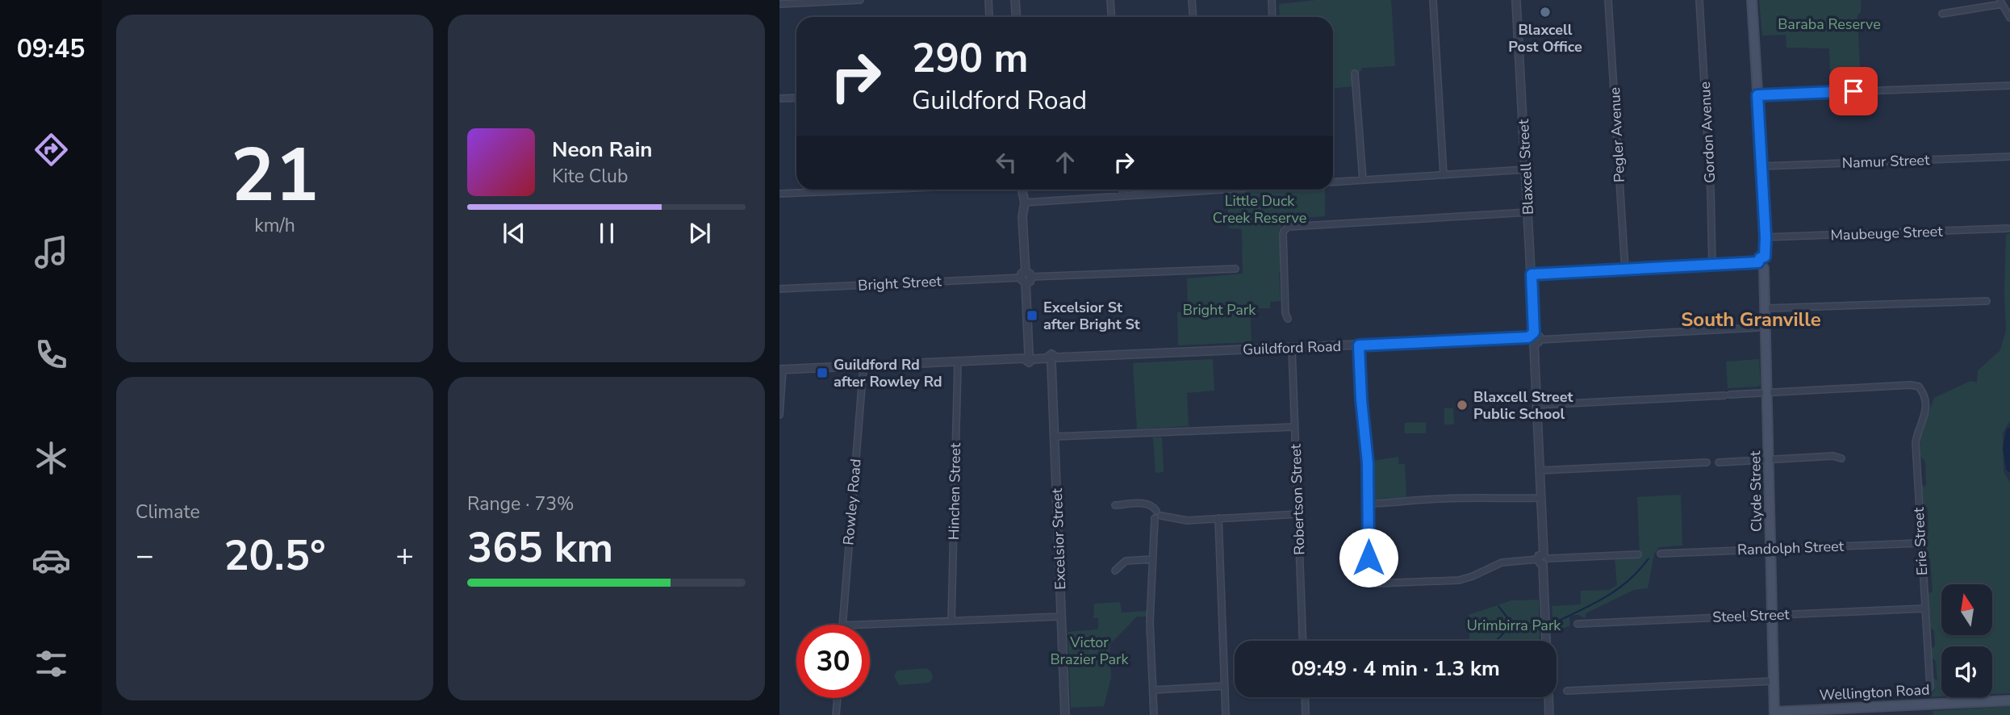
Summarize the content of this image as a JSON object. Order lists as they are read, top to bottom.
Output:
{
  "streets": {
    "main road": ["Clyde Street", "Wellington Road"],
    "street": [
      "Gordon Avenue",
      "Pegler Avenue",
      "Namur Street",
      "Blaxcell Street",
      "Maubeuge Street",
      "Bright Street",
      "Guildford Road",
      "Hinchen Street",
      "Robertson Street",
      "Rowley Road",
      "Excelsior Street",
      "Erie Street",
      "Randolph Street",
      "Steel Street"
    ]
  },
  "crossings": [
    ["Namur Street", "Clyde Street"],
    ["Blaxcell Street", "Guildford Road"],
    ["Maubeuge Street", "Clyde Street"],
    ["Guildford Road", "Hinchen Street"],
    ["Guildford Road", "Robertson Street"],
    ["Guildford Road", "Rowley Road"],
    ["Guildford Road", "Excelsior Street"],
    ["Clyde Street", "Erie Street"],
    ["Clyde Street", "Randolph Street"],
    ["Clyde Street", "Steel Street"],
    ["Clyde Street", "Wellington Road"],
    ["Erie Street", "Randolph Street"],
    ["Erie Street", "Steel Street"]
  ],
  "districts": ["South Granville"],
  "parks": [
    "Baraba Reserve",
    "Little Duck Creek Reserve",
    "Bright Park",
    "Urimbirra Park",
    "Victor Brazier Park"
  ],
  "places": {
    "other": ["Blaxcell Post Office", "Blaxcell Street Public School"],
    "transit": ["Excelsior St after Bright St", "Guildford Rd after Rowley Rd"]
  },
  "north": "top",
  "page": {
    "tabs": "09:45",
    "tile": [
      ["21", "km/h"],
      "Climate",
      ["Range · 73%", "365 km"]
    ],
    "turn": ["290 m", "Guildford Road"],
    "song": ["Neon Rain", "Kite Club"],
    "heat": ["−", "20.5°", "+"],
    "limit": "30",
    "trip": "09:49 · 4 min · 1.3 km"
  }
}
